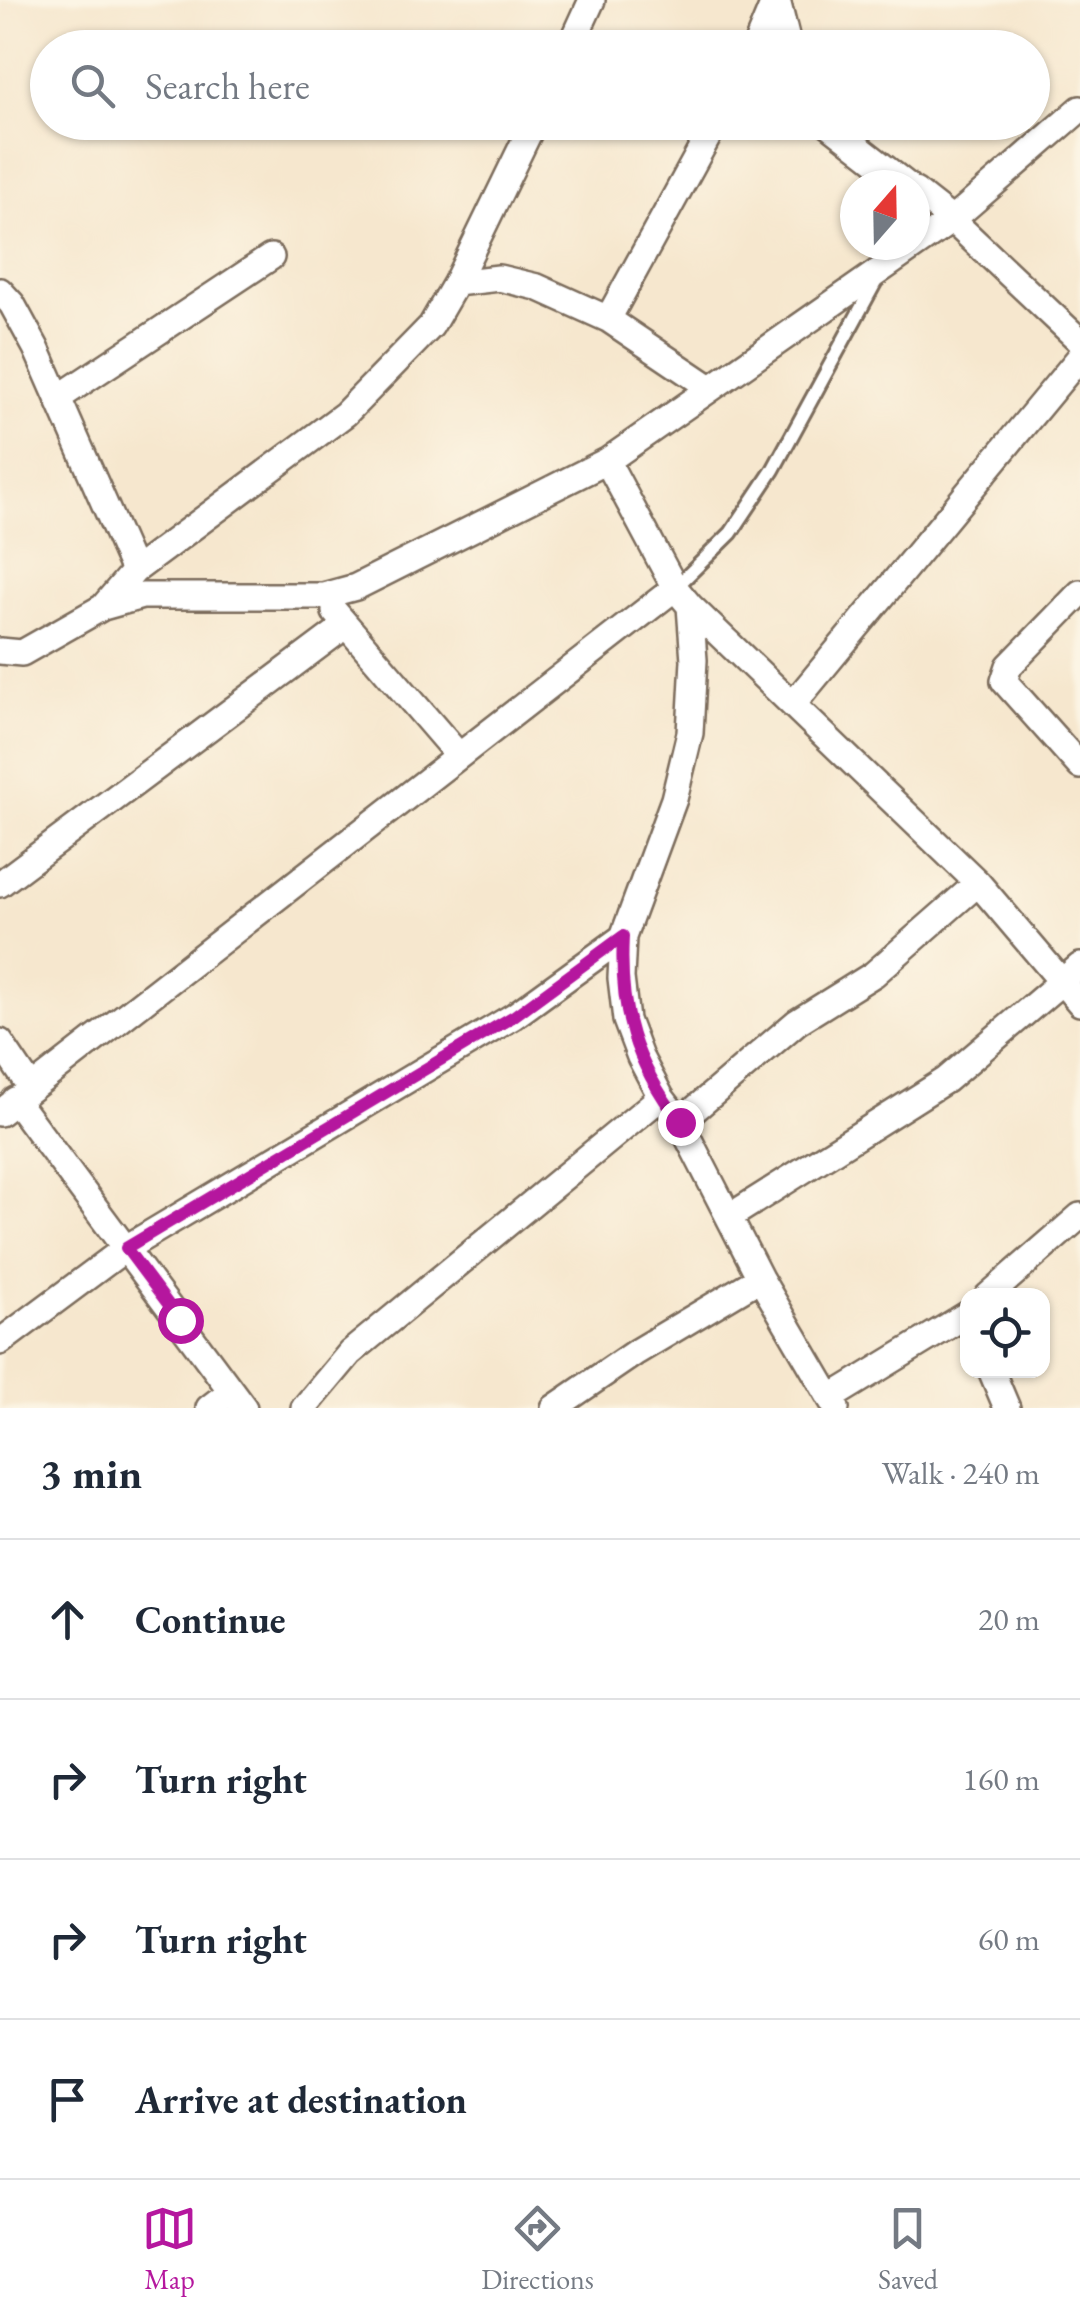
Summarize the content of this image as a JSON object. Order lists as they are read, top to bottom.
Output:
{
  "north": "top",
  "page": {
    "search": "Search here",
    "heading": ["3 min", "Walk · 240 m"],
    "list": [
      ["Continue", "20 m"],
      ["Turn right", "160 m"],
      ["Turn right", "60 m"],
      "Arrive at destination"
    ],
    "nav": ["Map", "Directions", "Saved"]
  }
}
